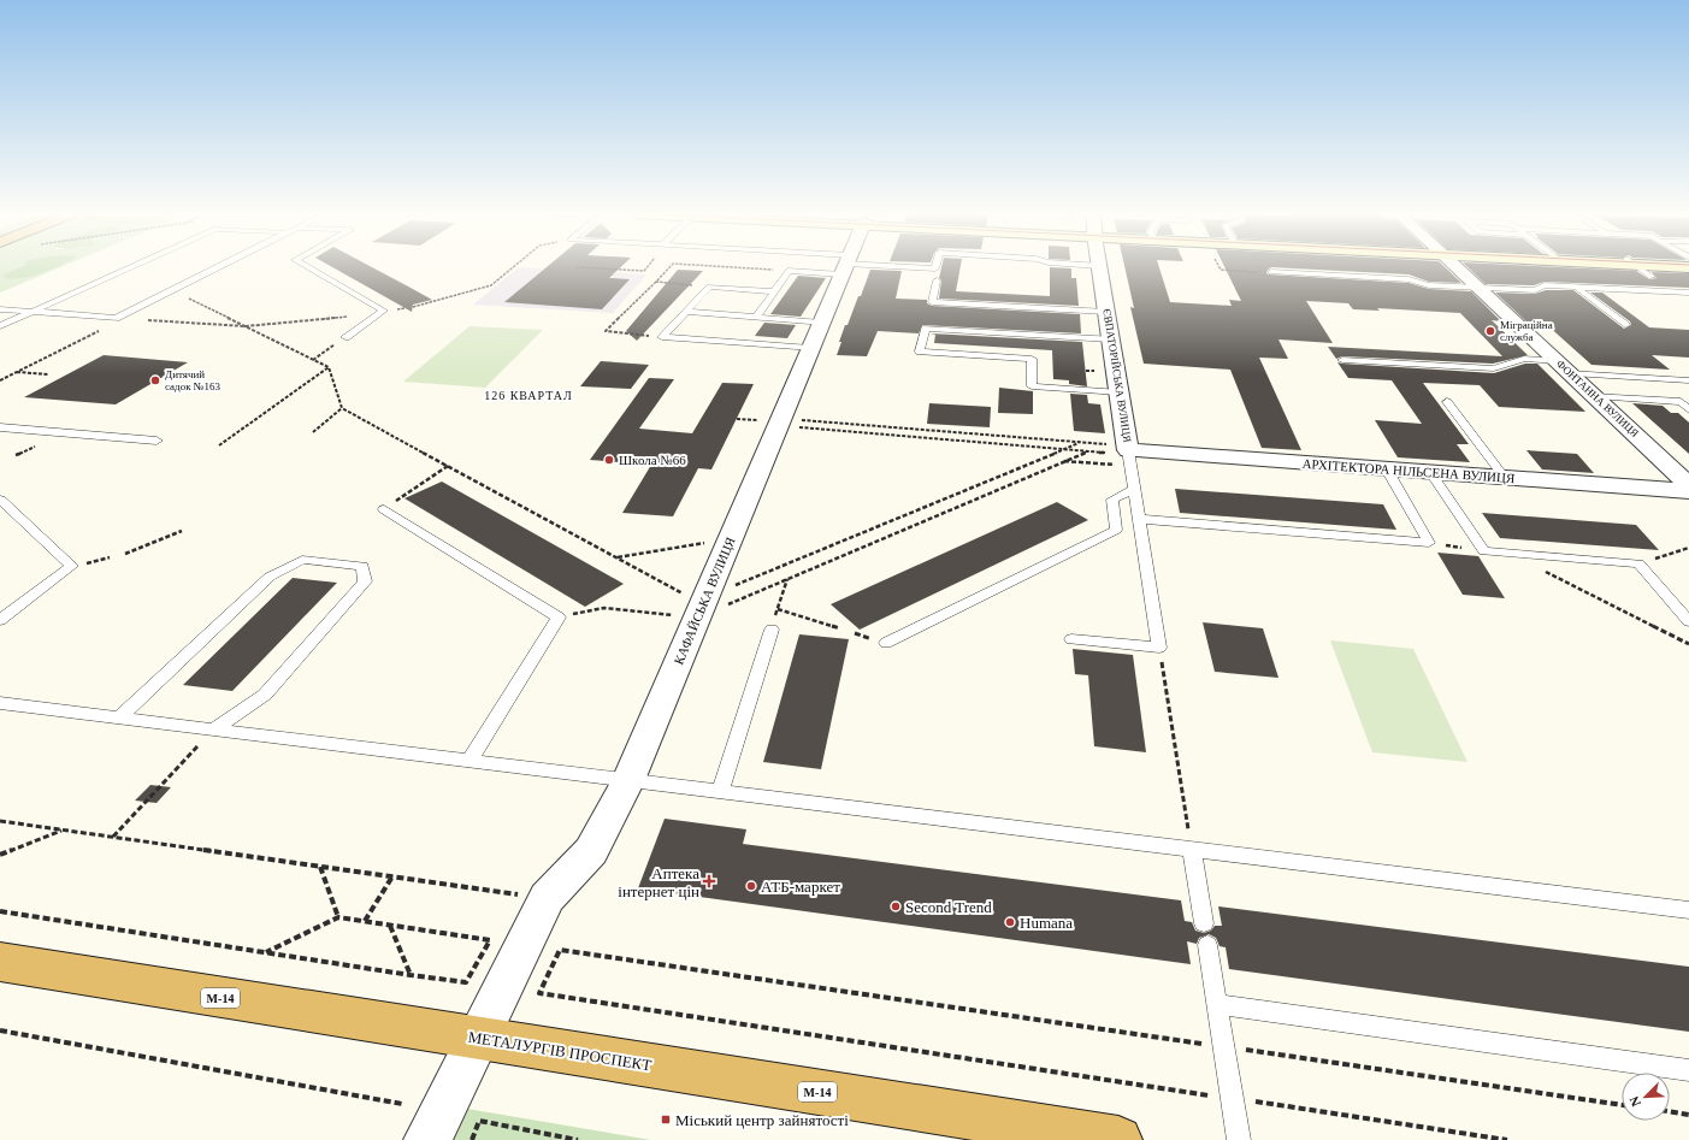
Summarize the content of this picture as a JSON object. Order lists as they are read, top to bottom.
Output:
{
  "streets": {
    "highway": ["М-14", "МЕТАЛУРГІВ ПРОСПЕКТ"],
    "street": [
      "ЄВПАТОРІЙСЬКА ВУЛИЦЯ",
      "ФОНТАННА ВУЛИЦЯ",
      "АРХІТЕКТОРА НІЛЬСЕНА ВУЛИЦЯ",
      "КАФАЙСЬКА ВУЛИЦЯ"
    ]
  },
  "crossings": [
    ["ЄВПАТОРІЙСЬКА ВУЛИЦЯ", "АРХІТЕКТОРА НІЛЬСЕНА ВУЛИЦЯ"],
    ["КАФАЙСЬКА ВУЛИЦЯ", "МЕТАЛУРГІВ ПРОСПЕКТ"]
  ],
  "districts": ["126 КВАРТАЛ"],
  "places": {
    "other": [
      "Міграційна служба",
      "Дитячий садок №163",
      "Школа №66",
      "АТБ-маркет",
      "Second Trend",
      "Humana"
    ],
    "health": ["Аптека інтернет цін"],
    "transit": ["Міський центр зайнятості"]
  },
  "north": "bottom left"
}
